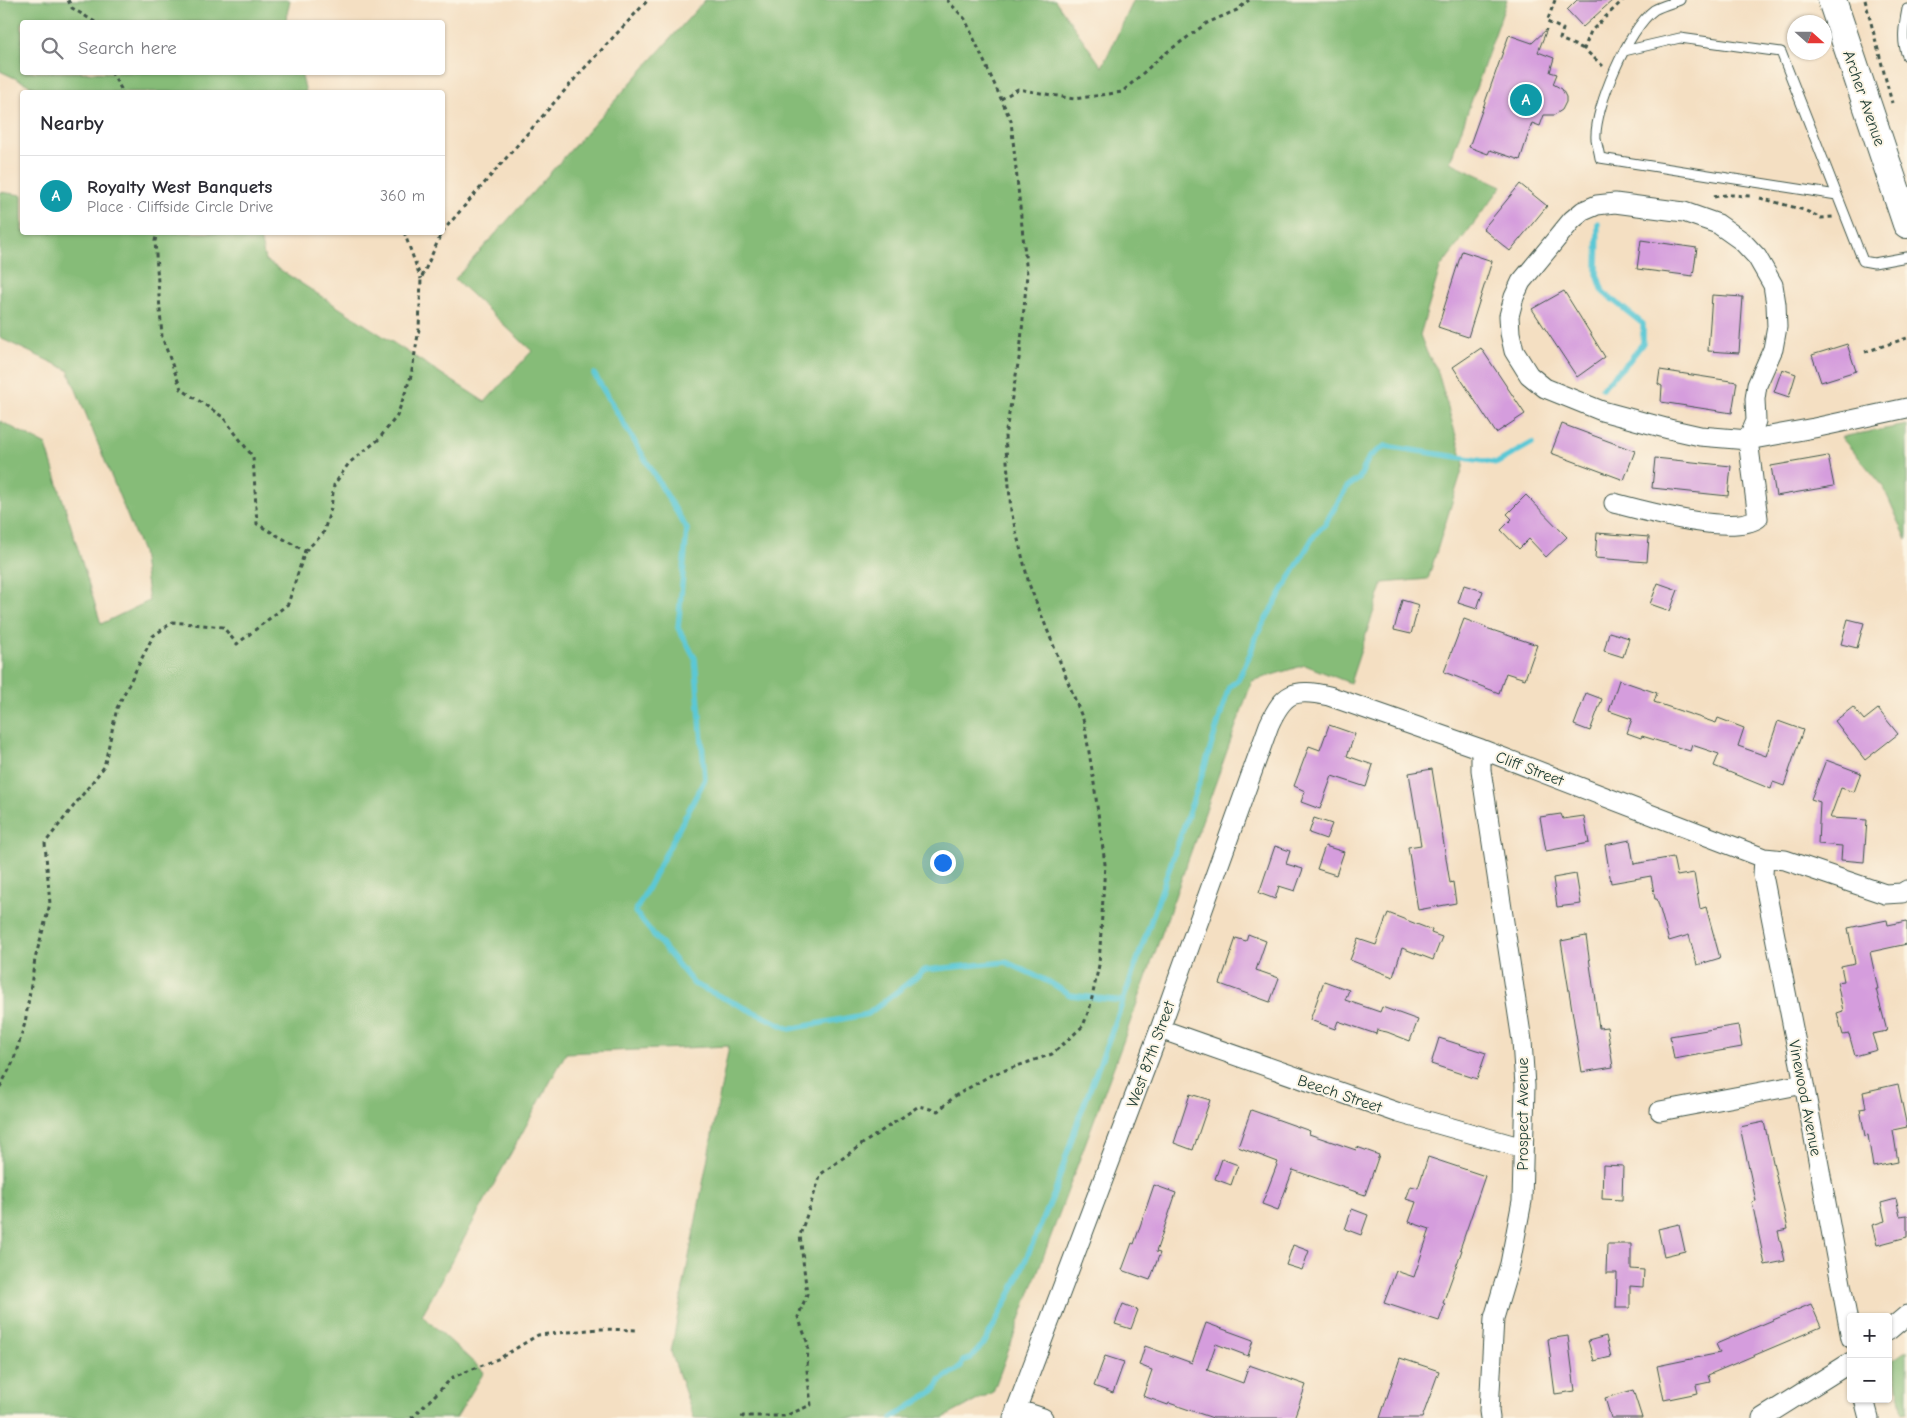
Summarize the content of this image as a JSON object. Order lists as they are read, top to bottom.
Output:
{
  "streets": {
    "main road": ["Archer Avenue"],
    "street": [
      "Cliff Street",
      "West 87th Street",
      "Beech Street",
      "Vinewood Avenue",
      "Prospect Avenue"
    ]
  },
  "crossings": [
    ["Cliff Street", "West 87th Street"],
    ["Cliff Street", "Vinewood Avenue"],
    ["Cliff Street", "Prospect Avenue"],
    ["West 87th Street", "Beech Street"],
    ["Beech Street", "Prospect Avenue"]
  ],
  "north": "right",
  "page": {
    "search": "Search here",
    "pins": "A",
    "heading": "Nearby",
    "list": [
      {
        "mark": "A",
        "name": "Royalty West Banquets",
        "note": "Place · Cliffside Circle Drive",
        "value": "360 m"
      }
    ],
    "map_buttons": ["+", "−"]
  }
}
